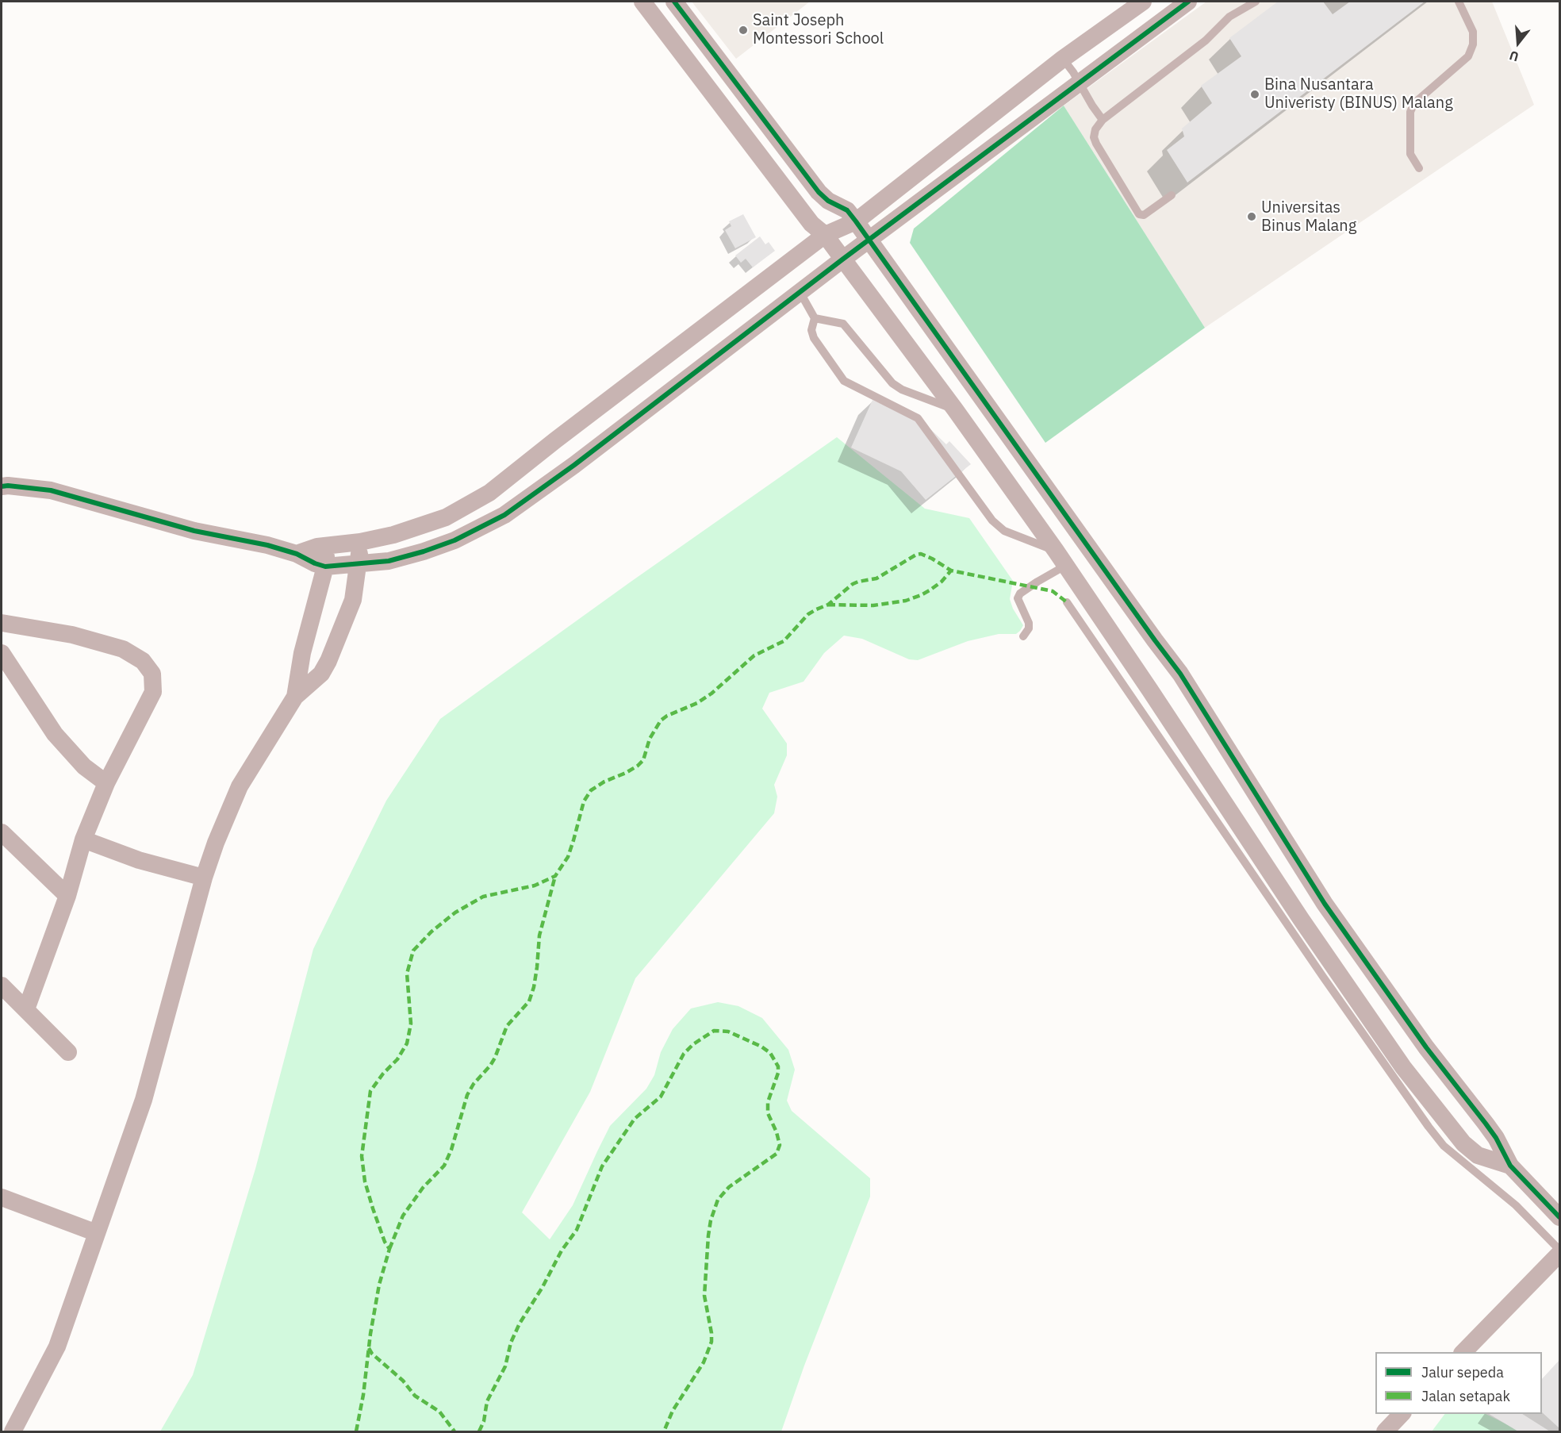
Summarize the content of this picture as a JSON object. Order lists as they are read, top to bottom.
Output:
{
  "places": ["Saint Joseph Montessori School", "Bina Nusantara Univeristy (BINUS) Malang", "Universitas Binus Malang"],
  "legend": ["Jalur sepeda", "Jalan setapak"],
  "north": "bottom"
}
